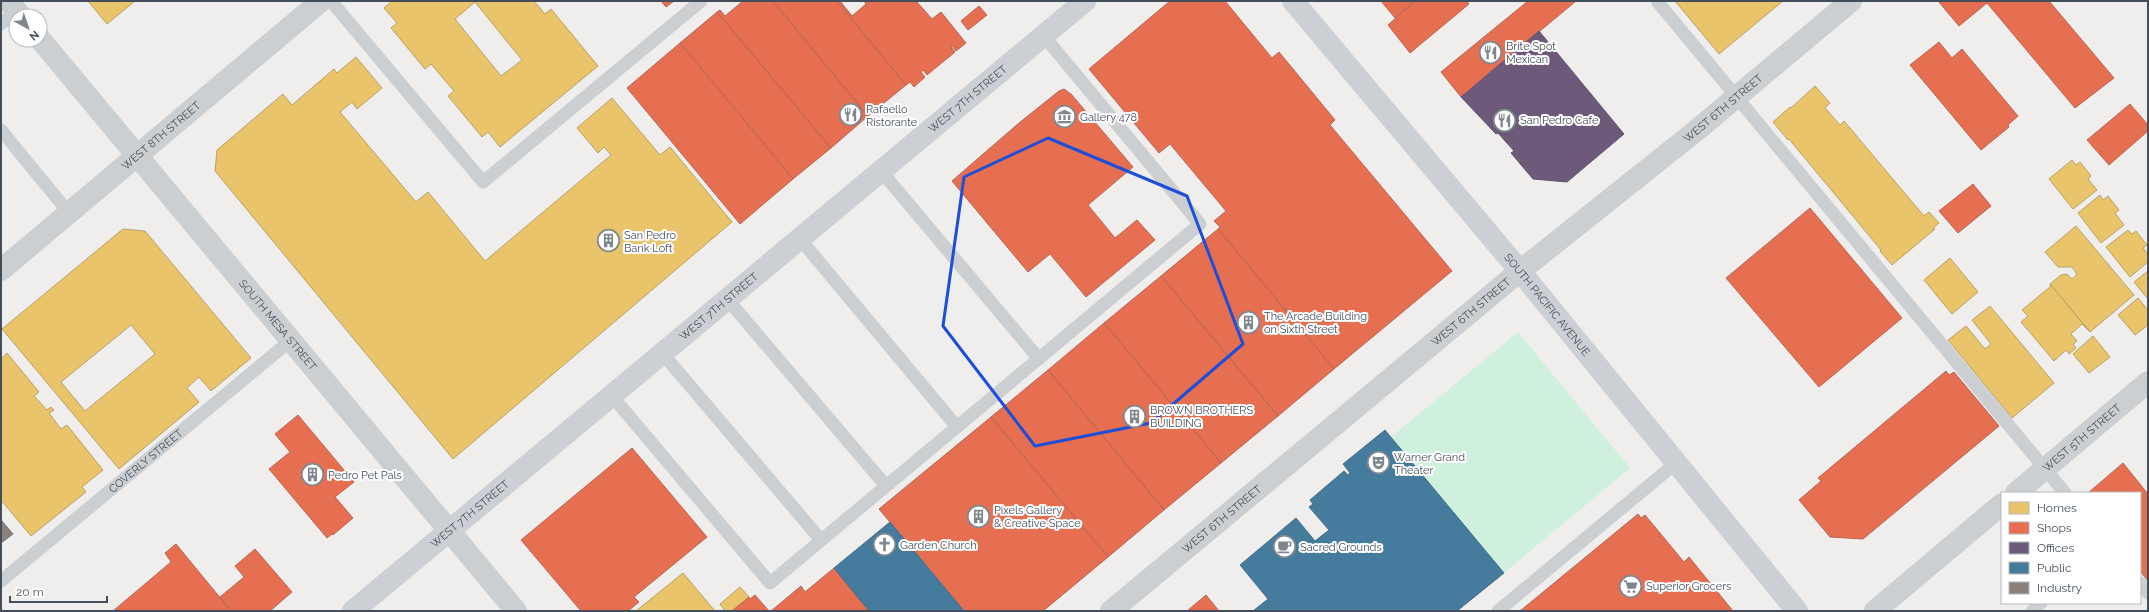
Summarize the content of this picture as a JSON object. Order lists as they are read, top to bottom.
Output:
{
  "streets": {
    "main road": ["WEST 7TH STREET", "SOUTH PACIFIC AVENUE"],
    "street": [
      "WEST 6TH STREET",
      "WEST 8TH STREET",
      "SOUTH MESA STREET",
      "WEST 5TH STREET"
    ],
    "lane": ["COVERLY STREET"]
  },
  "crossings": [
    ["WEST 7TH STREET", "SOUTH MESA STREET"],
    ["WEST 6TH STREET", "SOUTH PACIFIC AVENUE"],
    ["WEST 8TH STREET", "SOUTH MESA STREET"],
    ["SOUTH MESA STREET", "COVERLY STREET"]
  ],
  "places": {
    "restaurant": ["Brite Spot Mexican", "Rafaello Ristorante", "San Pedro Cafe"],
    "museum": ["Gallery 478"],
    "building": [
      "San Pedro Bank Loft",
      "The Arcade Building on Sixth Street",
      "BROWN BROTHERS BUILDING",
      "Pedro Pet Pals",
      "Pixels Gallery & Creative Space"
    ],
    "theatre": ["Warner Grand Theater"],
    "church": ["Garden Church"],
    "cafe": ["Sacred Grounds"],
    "supermarket": ["Superior Grocers"]
  },
  "legend": [
    "Homes",
    "Shops",
    "Offices",
    "Public",
    "Industry"
  ],
  "scale_bar": "20 m",
  "north": "bottom right"
}
